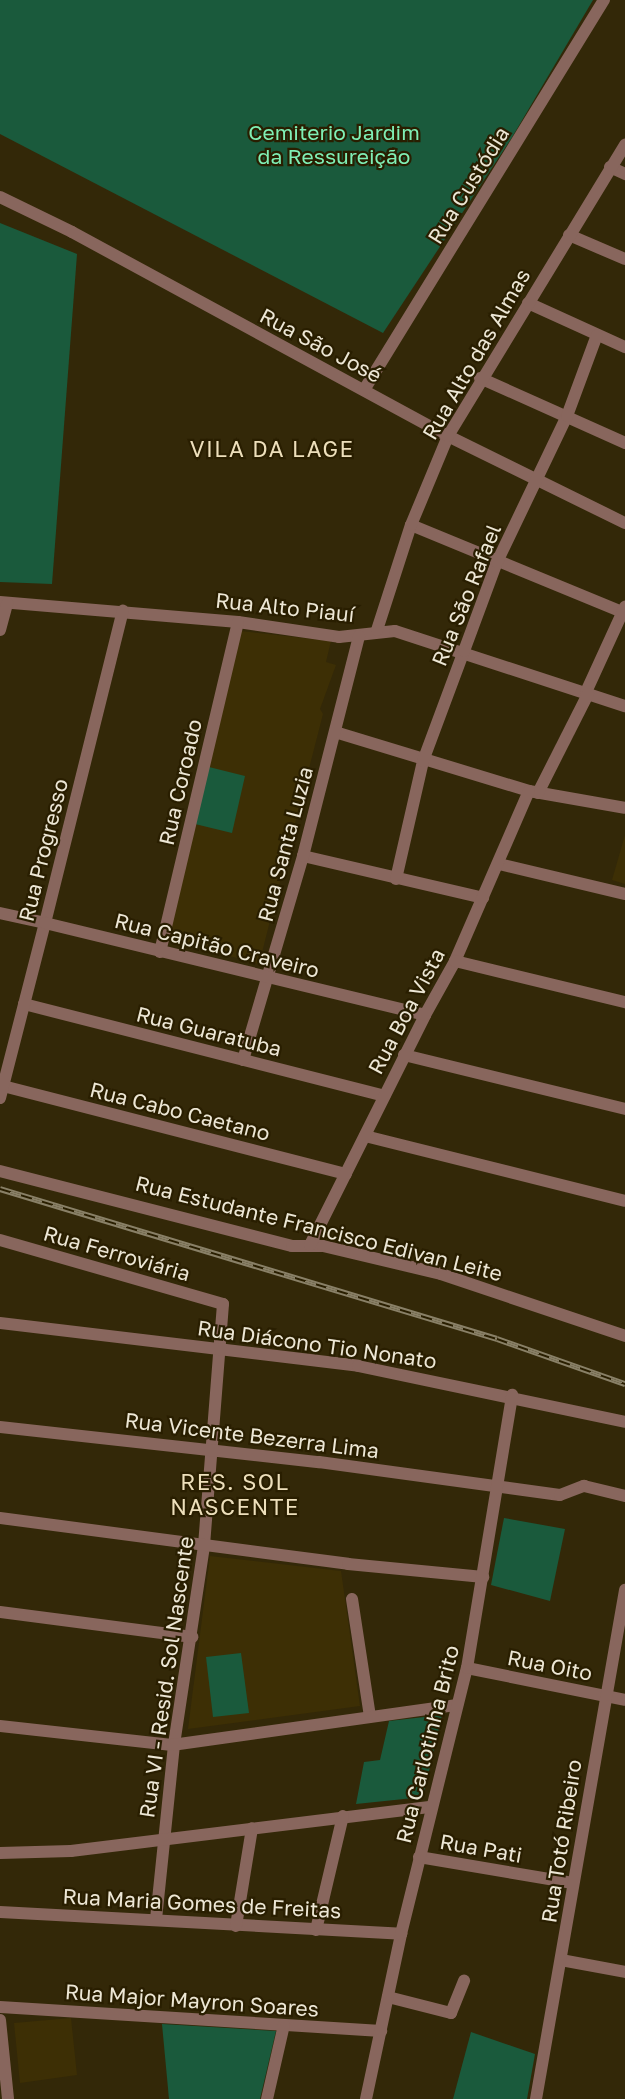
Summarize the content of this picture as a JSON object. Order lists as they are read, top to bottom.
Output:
{
  "streets": {
    "street": [
      "Rua Custódia",
      "Rua São José",
      "Rua Alto das Almas",
      "Rua São Rafael",
      "Rua Alto Piauí",
      "Rua Coroado",
      "Rua Santa Luzia",
      "Rua Progresso",
      "Rua Capitão Craveiro",
      "Rua Boa Vista",
      "Rua Guaratuba",
      "Rua Cabo Caetano",
      "Rua Estudante Francisco Edivan Leite",
      "Rua Ferroviária",
      "Rua Diácono Tio Nonato",
      "Rua Vicente Bezerra Lima",
      "Rua Oito",
      "Rua VI - Resid. Sol Nascente",
      "Rua Carlotinha Brito",
      "Rua Totó Ribeiro",
      "Rua Pati",
      "Rua Maria Gomes de Freitas",
      "Rua Major Mayron Soares"
    ]
  },
  "crossings": [
    ["Rua Custódia", "Rua São José"],
    ["Rua São José", "Rua Alto das Almas"],
    ["Rua São José", "Rua São Rafael"],
    ["Rua Alto das Almas", "Rua Alto Piauí"],
    ["Rua São Rafael", "Rua Alto Piauí"],
    ["Rua Alto Piauí", "Rua Coroado"],
    ["Rua Alto Piauí", "Rua Santa Luzia"],
    ["Rua Alto Piauí", "Rua Progresso"],
    ["Rua Alto Piauí", "Rua Boa Vista"],
    ["Rua Coroado", "Rua Capitão Craveiro"],
    ["Rua Santa Luzia", "Rua Capitão Craveiro"],
    ["Rua Santa Luzia", "Rua Guaratuba"],
    ["Rua Progresso", "Rua Capitão Craveiro"],
    ["Rua Progresso", "Rua Guaratuba"],
    ["Rua Progresso", "Rua Cabo Caetano"],
    ["Rua Capitão Craveiro", "Rua Boa Vista"],
    ["Rua Boa Vista", "Rua Guaratuba"],
    ["Rua Boa Vista", "Rua Cabo Caetano"],
    ["Rua Boa Vista", "Rua Estudante Francisco Edivan Leite"],
    ["Rua Ferroviária", "Rua VI - Resid. Sol Nascente"],
    ["Rua Diácono Tio Nonato", "Rua VI - Resid. Sol Nascente"],
    ["Rua Diácono Tio Nonato", "Rua Carlotinha Brito"],
    ["Rua Vicente Bezerra Lima", "Rua VI - Resid. Sol Nascente"],
    ["Rua Vicente Bezerra Lima", "Rua Carlotinha Brito"],
    ["Rua Oito", "Rua Carlotinha Brito"],
    ["Rua Oito", "Rua Totó Ribeiro"],
    ["Rua VI - Resid. Sol Nascente", "Rua Maria Gomes de Freitas"],
    ["Rua Carlotinha Brito", "Rua Pati"],
    ["Rua Carlotinha Brito", "Rua Maria Gomes de Freitas"],
    ["Rua Carlotinha Brito", "Rua Major Mayron Soares"],
    ["Rua Totó Ribeiro", "Rua Pati"]
  ],
  "districts": ["VILA DA LAGE", "RES. SOL NASCENTE"],
  "parks": ["Cemiterio Jardim da Ressureição"]
}
